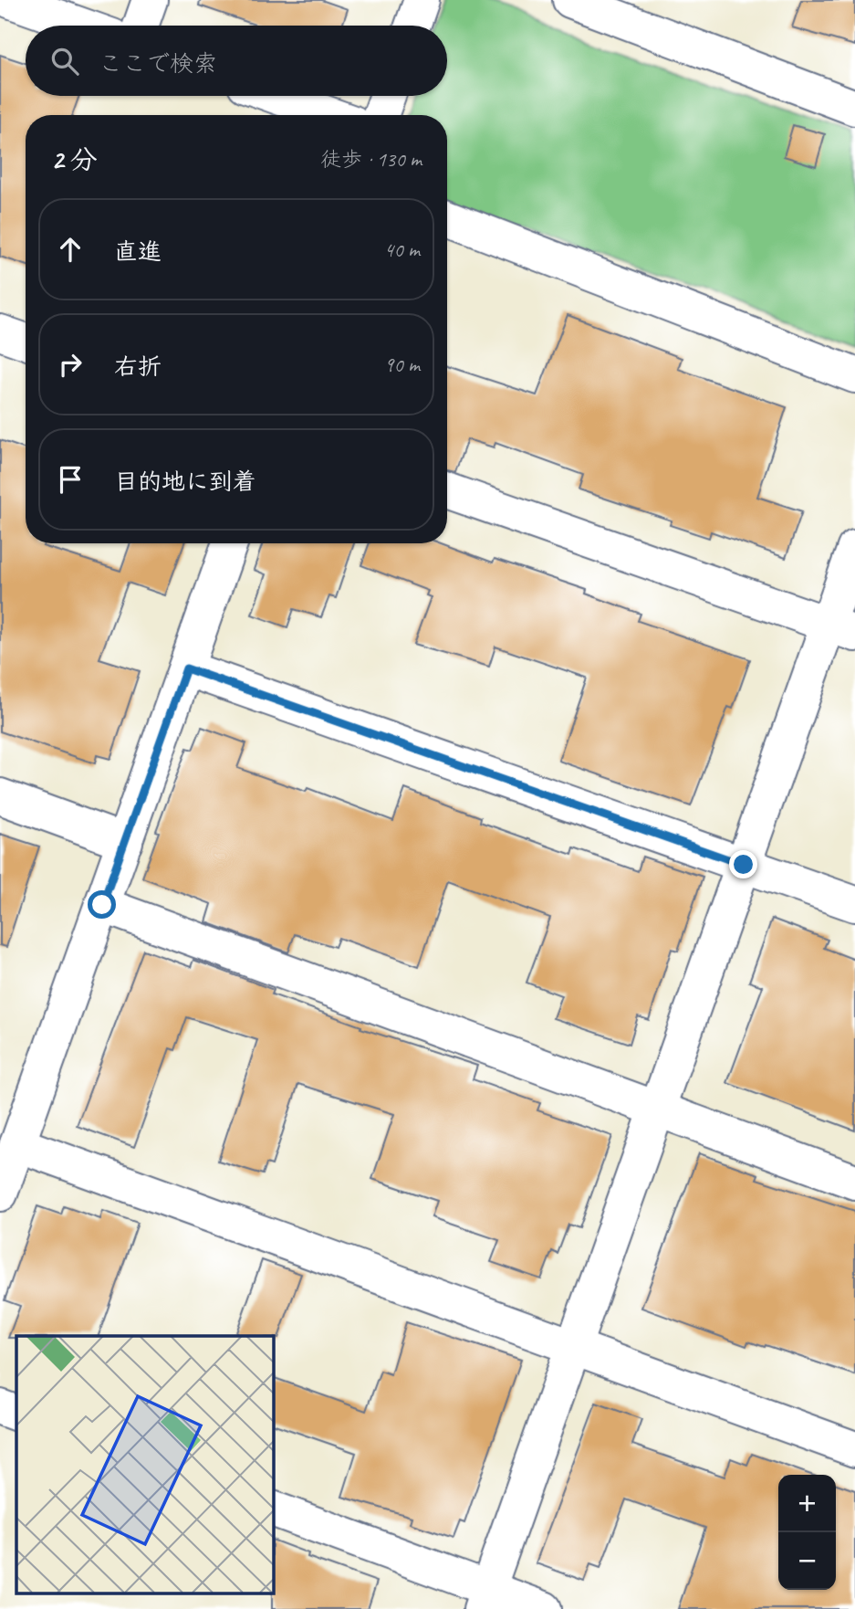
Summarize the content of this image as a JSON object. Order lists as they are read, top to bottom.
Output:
{
  "page": {
    "search": "ここで検索",
    "heading": ["2 分", "徒歩 · 130 m"],
    "list": [
      ["直進", "40 m"],
      ["右折", "90 m"],
      "目的地に到着"
    ],
    "map_buttons": ["+", "−"]
  }
}
